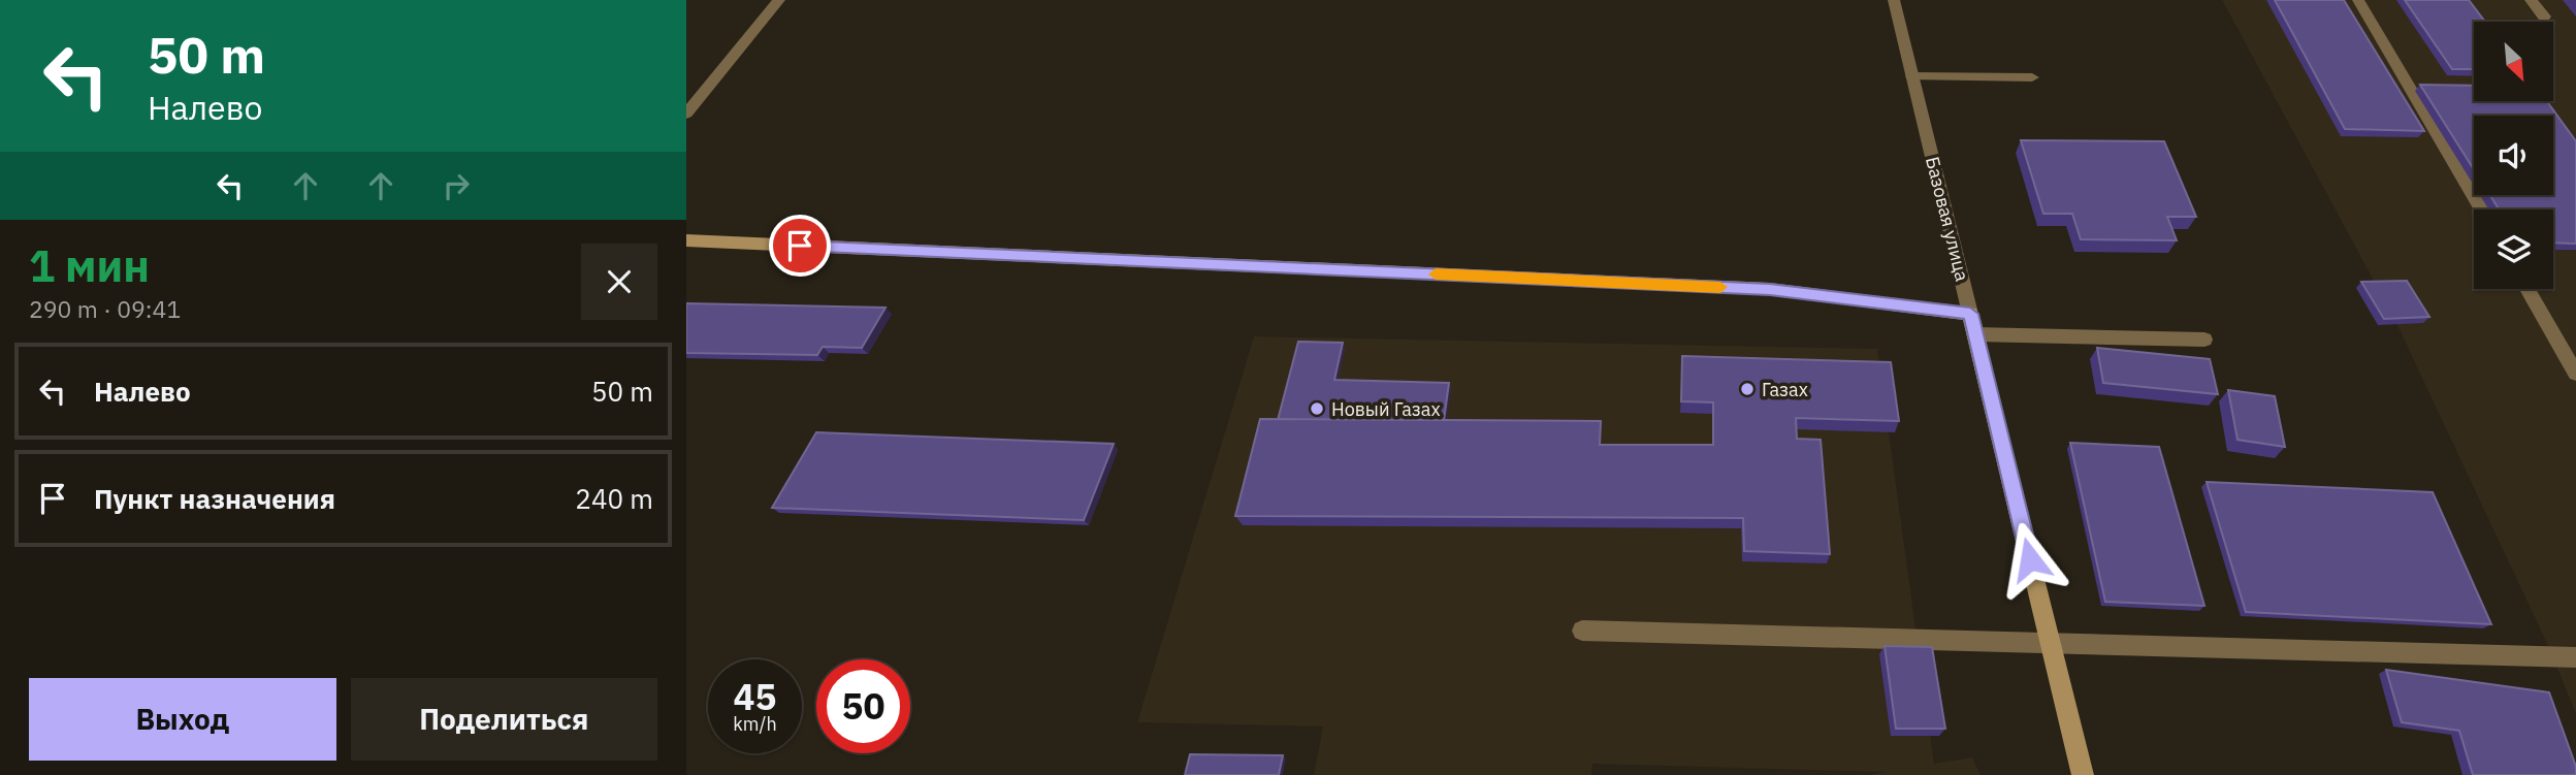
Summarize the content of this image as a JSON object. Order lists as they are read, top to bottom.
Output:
{
  "streets": {
    "main road": ["Базовая улица"]
  },
  "places": ["Газах", "Новый Газах"],
  "north": "bottom right",
  "page": {
    "turn": ["50 m", "Налево"],
    "heading": ["1 мин", "290 m · 09:41"],
    "list": [
      {
        "name": "Налево",
        "value": "50 m"
      },
      {
        "name": "Пункт назначения",
        "value": "240 m"
      }
    ],
    "speed": "45 km/h",
    "limit": "50",
    "buttons": ["Выход", "Поделиться"]
  }
}
